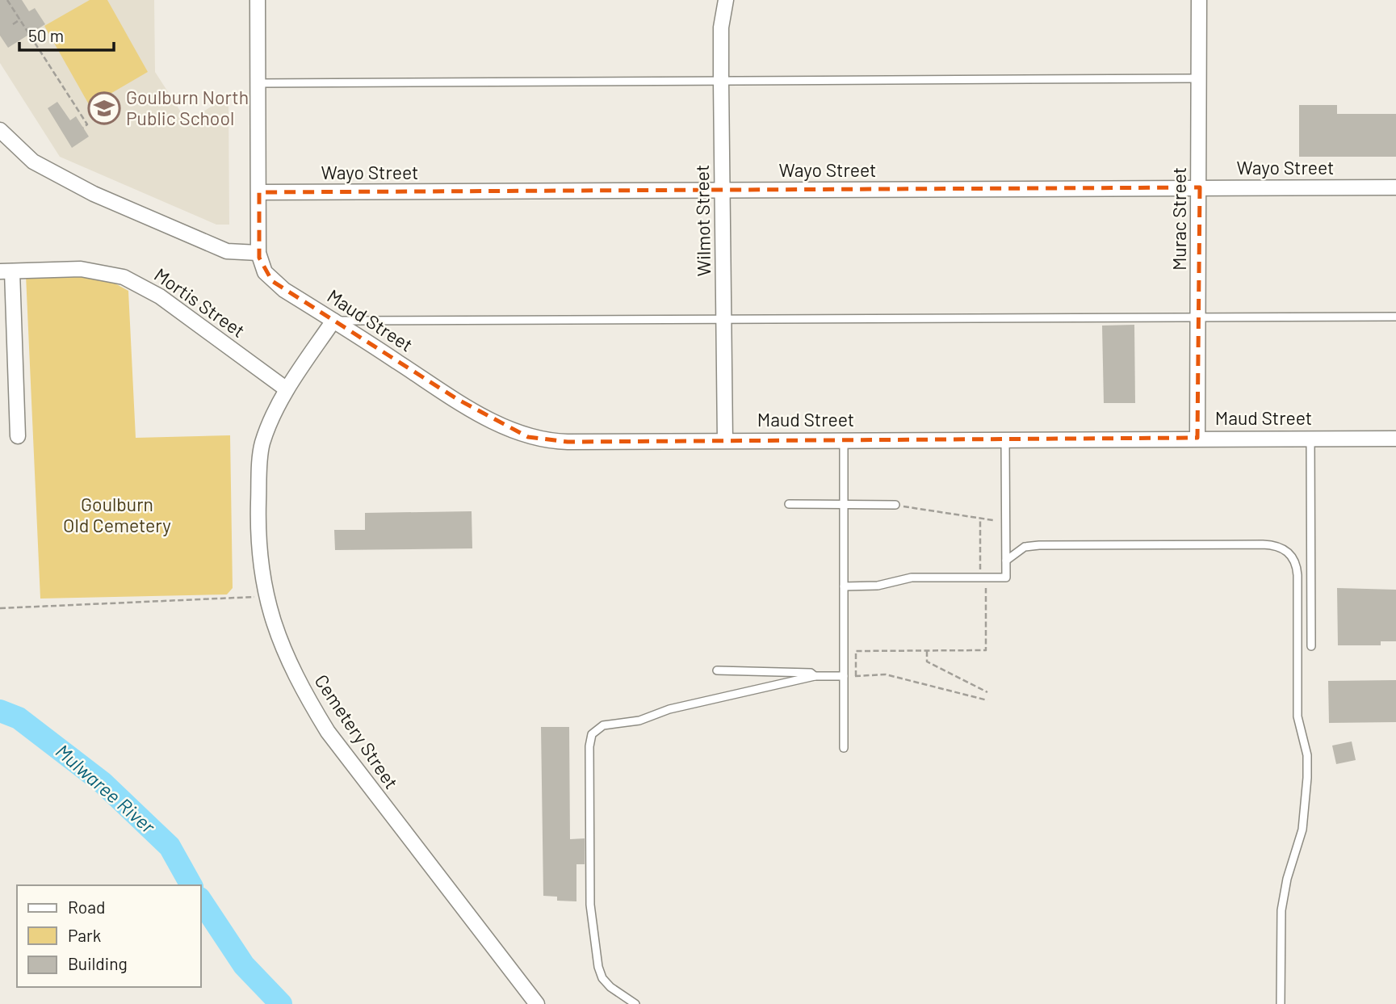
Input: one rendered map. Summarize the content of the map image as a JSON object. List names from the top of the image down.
{
  "streets": {
    "street": [
      "Wayo Street",
      "Murac Street",
      "Wilmot Street",
      "Mortis Street",
      "Maud Street",
      "Cemetery Street"
    ]
  },
  "crossings": [
    ["Wayo Street", "Murac Street"],
    ["Wayo Street", "Wilmot Street"],
    ["Murac Street", "Maud Street"],
    ["Wilmot Street", "Maud Street"],
    ["Mortis Street", "Cemetery Street"],
    ["Maud Street", "Cemetery Street"]
  ],
  "water": ["Mulwaree River"],
  "parks": ["Goulburn Old Cemetery"],
  "places": {
    "school or university": ["Goulburn North Public School"]
  },
  "legend": ["Road", "Park", "Building"],
  "scale_bar": "50 m"
}
